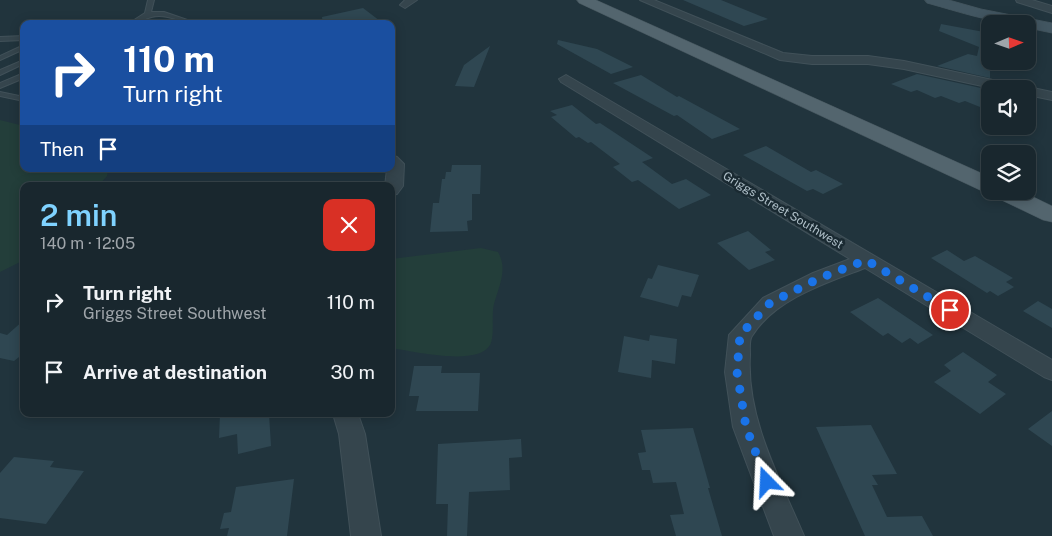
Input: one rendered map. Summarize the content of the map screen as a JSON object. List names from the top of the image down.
{
  "streets": {
    "street": ["Griggs Street Southwest"]
  },
  "north": "right",
  "page": {
    "turn": ["110 m", "Turn right"],
    "then": "Then",
    "heading": ["2 min", "140 m · 12:05"],
    "list": [
      {
        "name": "Turn right",
        "note": "Griggs Street Southwest",
        "value": "110 m"
      },
      {
        "name": "Arrive at destination",
        "value": "30 m"
      }
    ]
  }
}
